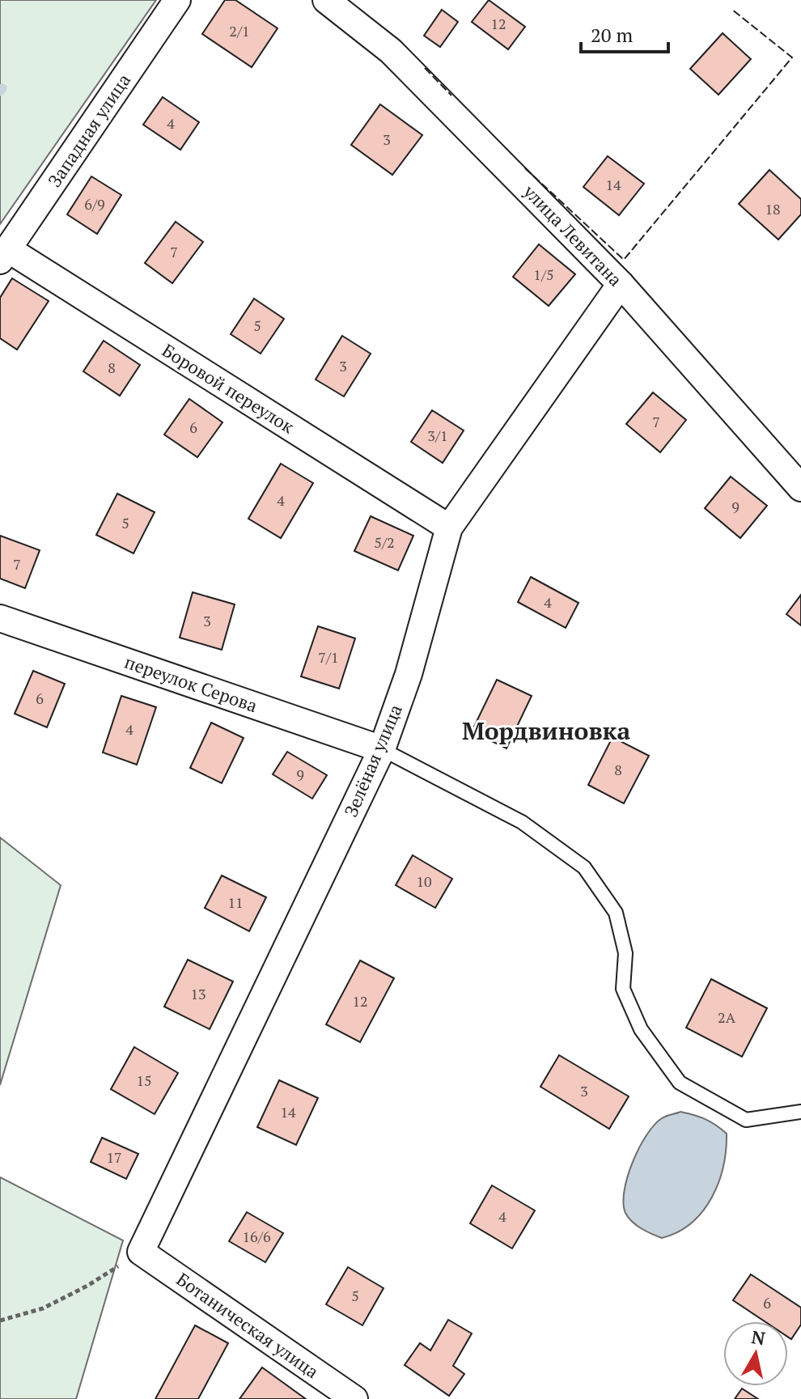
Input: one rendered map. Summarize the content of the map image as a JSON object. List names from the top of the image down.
{
  "streets": {
    "street": [
      "Западная улица",
      "улица Левитана",
      "Боровой переулок",
      "переулок Серова",
      "Зелёная улица",
      "Ботаническая улица"
    ]
  },
  "crossings": [
    ["Западная улица", "Боровой переулок"],
    ["улица Левитана", "Зелёная улица"],
    ["Боровой переулок", "Зелёная улица"],
    ["переулок Серова", "Зелёная улица"],
    ["Зелёная улица", "Ботаническая улица"]
  ],
  "districts": ["Мордвиновка"],
  "house_numbers": [
    "12",
    "2/1",
    "4",
    "3",
    "14",
    "6/9",
    "18",
    "7",
    "1/5",
    "5",
    "3",
    "8",
    "7",
    "6",
    "3/1",
    "4",
    "9",
    "5",
    "5/2",
    "7",
    "4",
    "3",
    "7/1",
    "6",
    "4",
    "8",
    "9",
    "10",
    "11",
    "13",
    "12",
    "2А",
    "15",
    "3",
    "14",
    "17",
    "4",
    "16/6",
    "5",
    "6"
  ],
  "scale_bar": "20 m",
  "north": "top"
}
